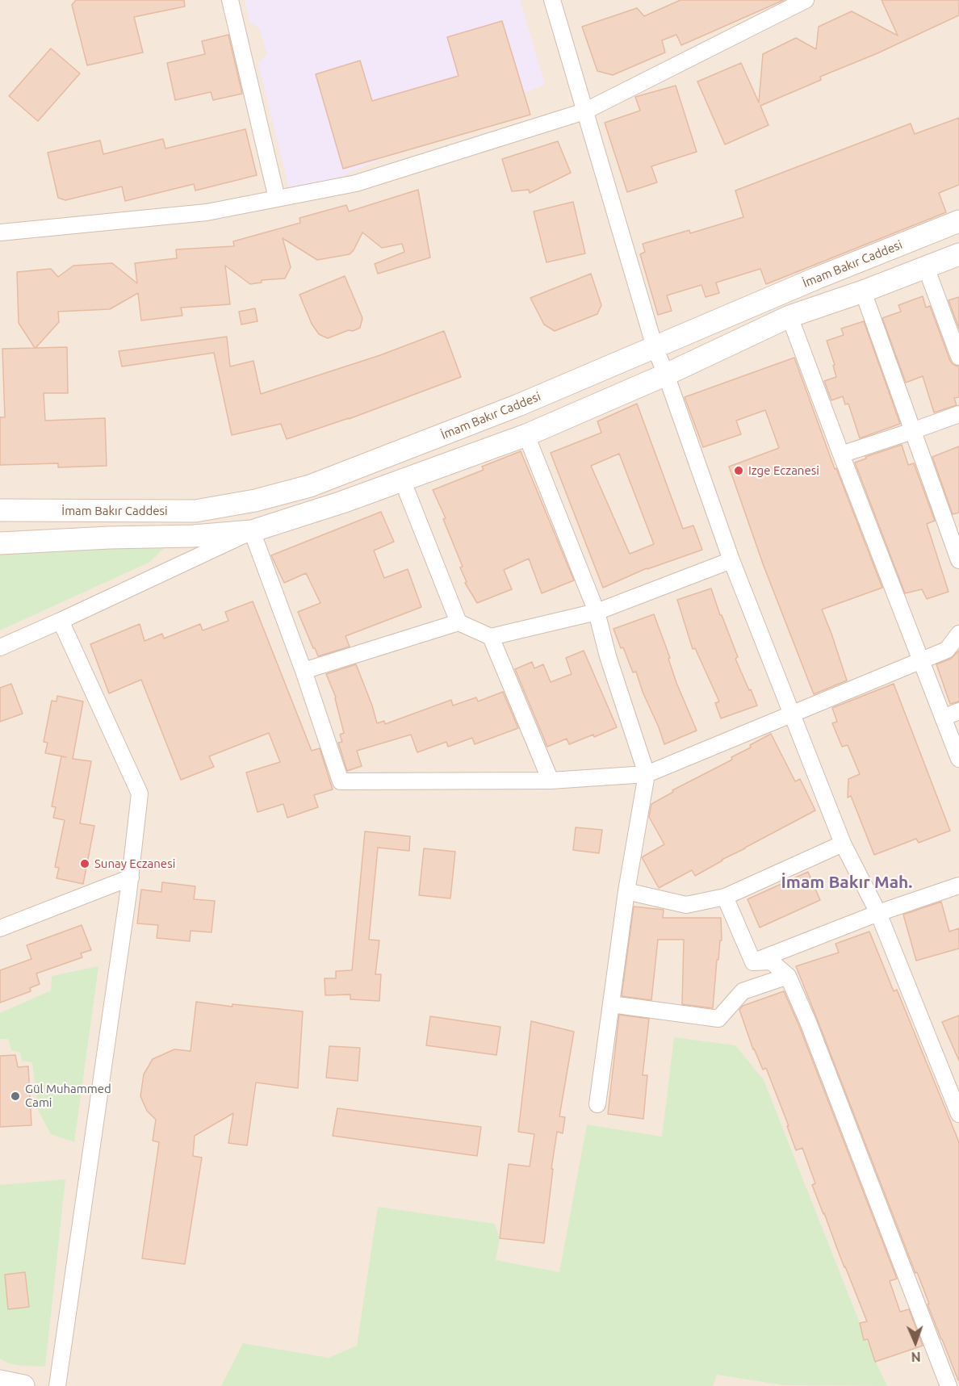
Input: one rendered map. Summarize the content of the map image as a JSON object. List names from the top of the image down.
{
  "streets": {
    "main road": ["İmam Bakır Caddesi"]
  },
  "districts": ["İmam Bakır Mah."],
  "places": ["Izge Eczanesi", "Sunay Eczanesi", "Gül Muhammed Cami"],
  "north": "bottom"
}
